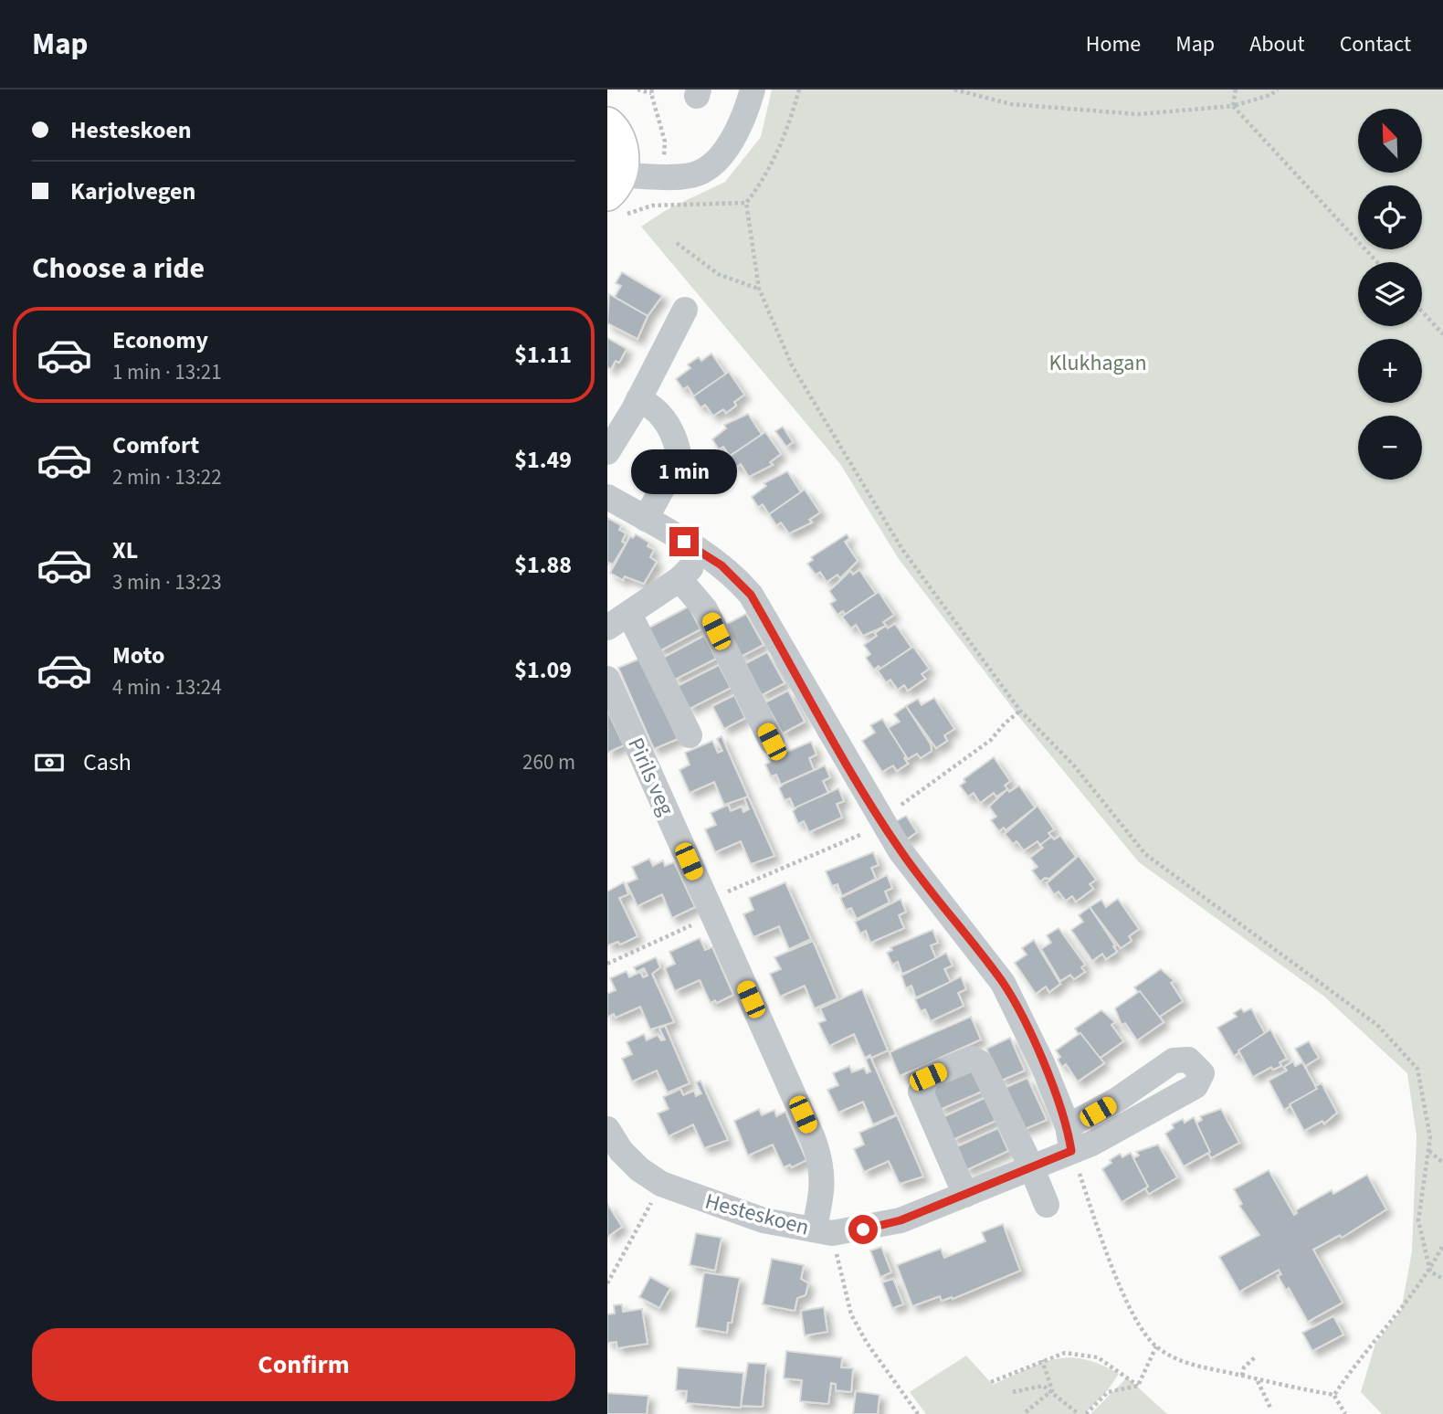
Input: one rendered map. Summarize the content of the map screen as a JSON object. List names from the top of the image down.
{
  "streets": {
    "street": ["Pirils veg", "Hesteskoen"]
  },
  "crossings": [
    ["Pirils veg", "Hesteskoen"]
  ],
  "parks": ["Klukhagan"],
  "north": "top left",
  "page": {
    "header": "Map",
    "nav": [
      "Home",
      "Map",
      "About",
      "Contact"
    ],
    "banner": ["Hesteskoen", "Karjolvegen"],
    "map_buttons": ["+", "−"],
    "heading": "Choose a ride",
    "list": [
      {
        "name": "Economy",
        "note": "1 min · 13:21",
        "value": "$1.11"
      },
      {
        "name": "Comfort",
        "note": "2 min · 13:22",
        "value": "$1.49"
      },
      {
        "name": "XL",
        "note": "3 min · 13:23",
        "value": "$1.88"
      },
      {
        "name": "Moto",
        "note": "4 min · 13:24",
        "value": "$1.09"
      }
    ],
    "bubble": "1 min",
    "pay": ["Cash", "260 m"],
    "buttons": "Confirm"
  }
}
